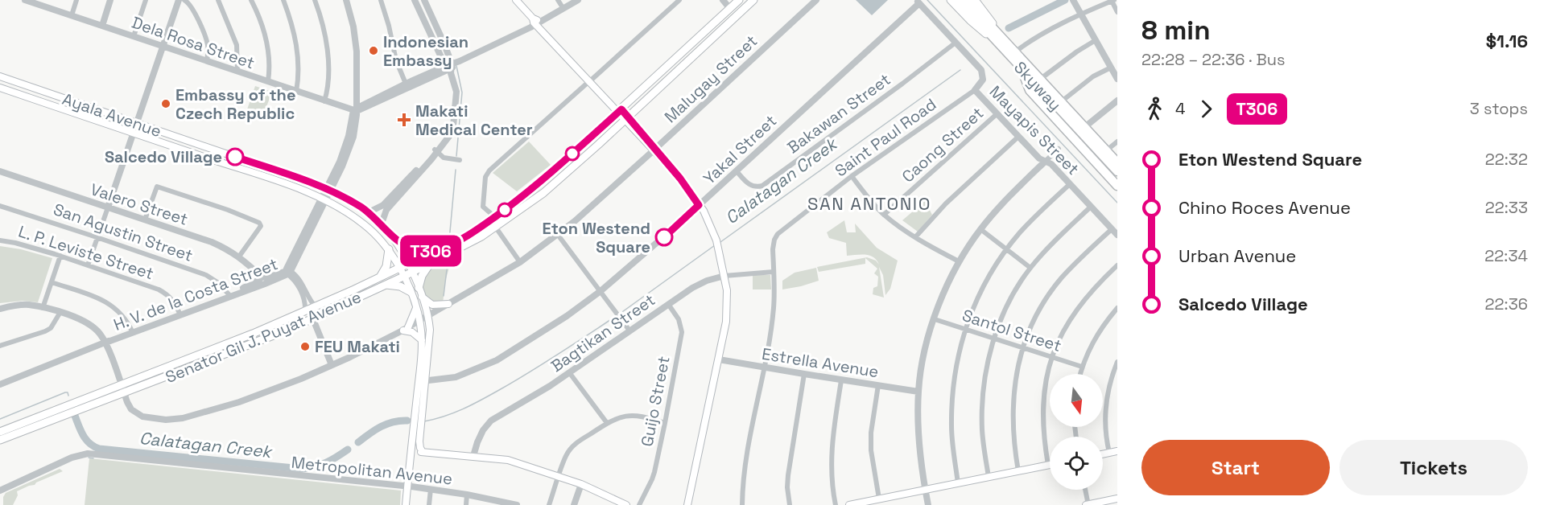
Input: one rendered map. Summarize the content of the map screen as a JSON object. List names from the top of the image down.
{
  "streets": {
    "highway": ["Skyway"],
    "main road": ["Ayala Avenue", "Senator Gil J. Puyat Avenue"],
    "street": [
      "Dela Rosa Street",
      "Malugay Street",
      "Bakawan Street",
      "Mayapis Street",
      "Saint Paul Road",
      "Caong Street",
      "Yakal Street",
      "Valero Street",
      "San Agustin Street",
      "L. P. Leviste Street",
      "H. V. de la Costa Street",
      "Santol Street",
      "Bagtikan Street",
      "Estrella Avenue",
      "Guijo Street",
      "Metropolitan Avenue"
    ]
  },
  "crossings": [
    ["Malugay Street", "Ayala Avenue"],
    ["Malugay Street", "H. V. de la Costa Street"],
    ["Malugay Street", "Senator Gil J. Puyat Avenue"],
    ["Bakawan Street", "Mayapis Street"],
    ["Bakawan Street", "Yakal Street"],
    ["Ayala Avenue", "Yakal Street"],
    ["Ayala Avenue", "H. V. de la Costa Street"],
    ["Ayala Avenue", "Senator Gil J. Puyat Avenue"],
    ["Mayapis Street", "Saint Paul Road"],
    ["Mayapis Street", "Caong Street"],
    ["Mayapis Street", "Yakal Street"],
    ["Saint Paul Road", "Bagtikan Street"],
    ["Saint Paul Road", "Estrella Avenue"],
    ["Valero Street", "H. V. de la Costa Street"],
    ["San Agustin Street", "H. V. de la Costa Street"],
    ["L. P. Leviste Street", "H. V. de la Costa Street"],
    ["Bagtikan Street", "Guijo Street"]
  ],
  "districts": ["SAN ANTONIO"],
  "water": ["Calatagan Creek"],
  "places": {
    "other": [
      "Indonesian Embassy",
      "Embassy of the Czech Republic",
      "Salcedo Village",
      "Eton Westend Square",
      "FEU Makati"
    ],
    "health": ["Makati Medical Center"]
  },
  "lines": ["bus line T306"],
  "north": "bottom",
  "page": {
    "on_map": "T306",
    "heading": ["8 min", "22:28 – 22:36 · Bus", "$1.16"],
    "legs": ["4", "T306", "3 stops"],
    "list": [
      {
        "name": "Eton Westend Square",
        "value": "22:32"
      },
      {
        "name": "Chino Roces Avenue",
        "value": "22:33"
      },
      {
        "name": "Urban Avenue",
        "value": "22:34"
      },
      {
        "name": "Salcedo Village",
        "value": "22:36"
      }
    ],
    "buttons": ["Start", "Tickets"]
  }
}
